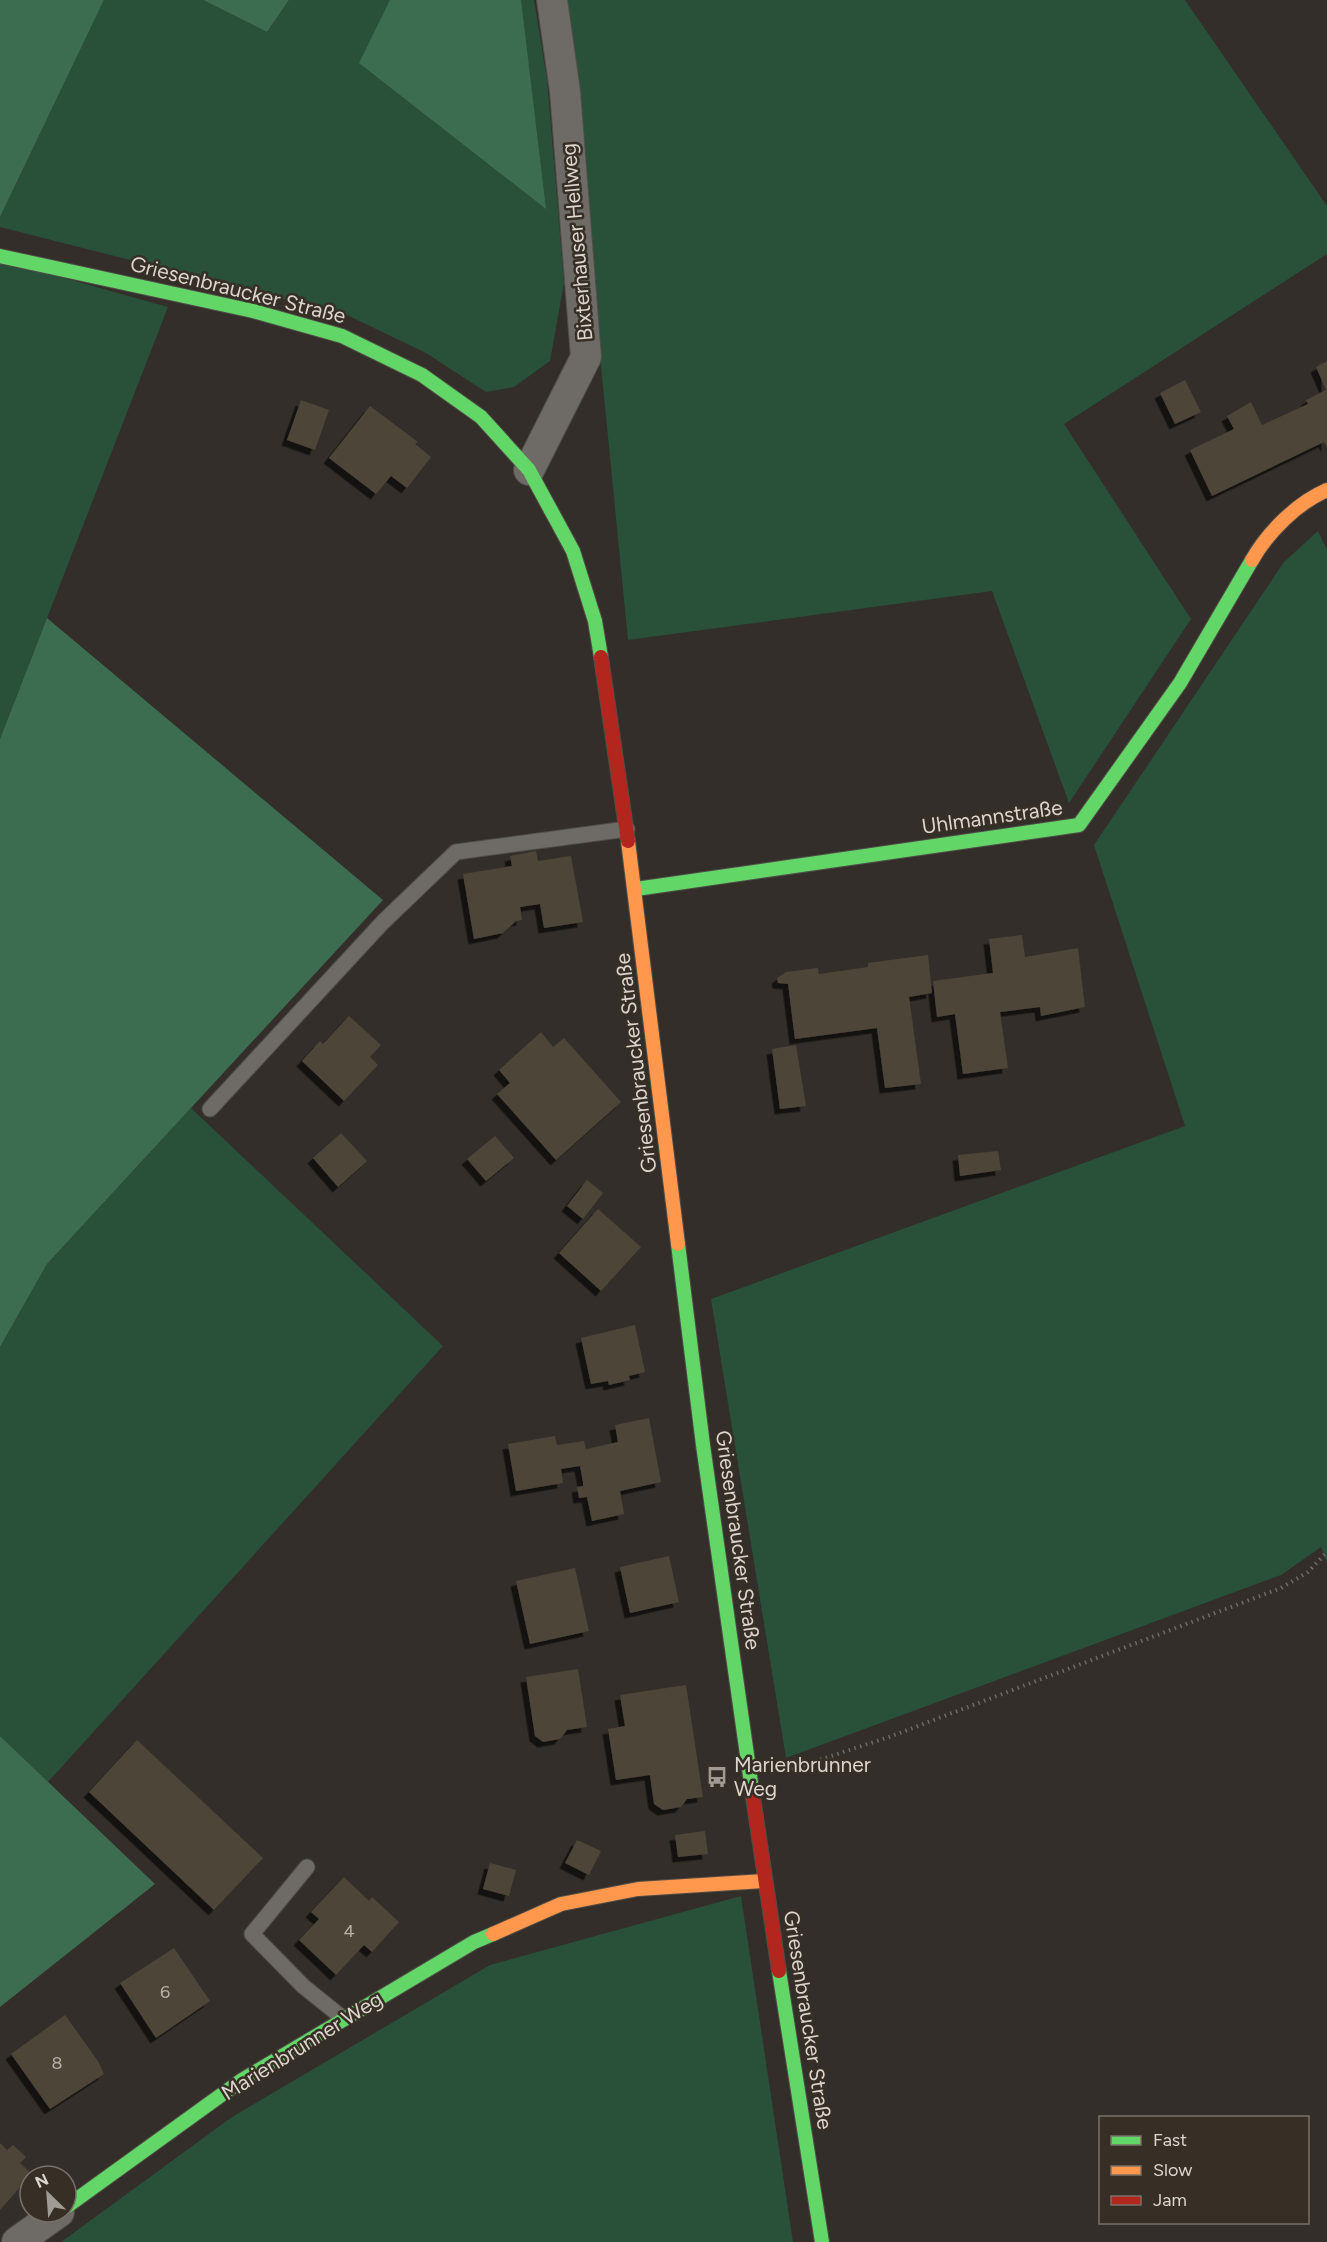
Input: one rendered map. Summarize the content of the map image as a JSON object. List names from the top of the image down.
{
  "streets": {
    "street": [
      "Bixterhauser Hellweg",
      "Griesenbraucker Straße",
      "Uhlmannstraße",
      "Marienbrunner Weg"
    ]
  },
  "crossings": [
    ["Bixterhauser Hellweg", "Griesenbraucker Straße"],
    ["Griesenbraucker Straße", "Uhlmannstraße"],
    ["Griesenbraucker Straße", "Marienbrunner Weg"]
  ],
  "places": {
    "bus stop": ["Marienbrunner Weg"]
  },
  "house_numbers": ["4", "6", "8"],
  "legend": ["Fast", "Slow", "Jam"],
  "north": "top left"
}
